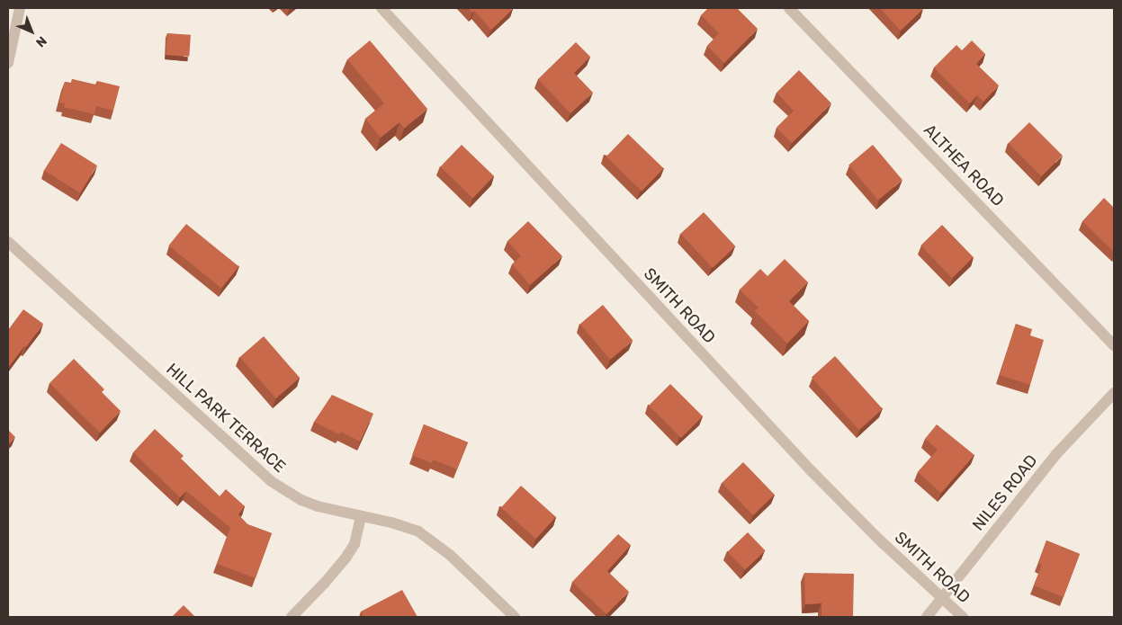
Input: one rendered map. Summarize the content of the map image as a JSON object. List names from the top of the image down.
{
  "streets": {
    "street": [
      "ALTHEA ROAD",
      "SMITH ROAD",
      "HILL PARK TERRACE",
      "NILES ROAD"
    ]
  },
  "crossings": [
    ["SMITH ROAD", "NILES ROAD"]
  ],
  "north": "bottom right"
}
